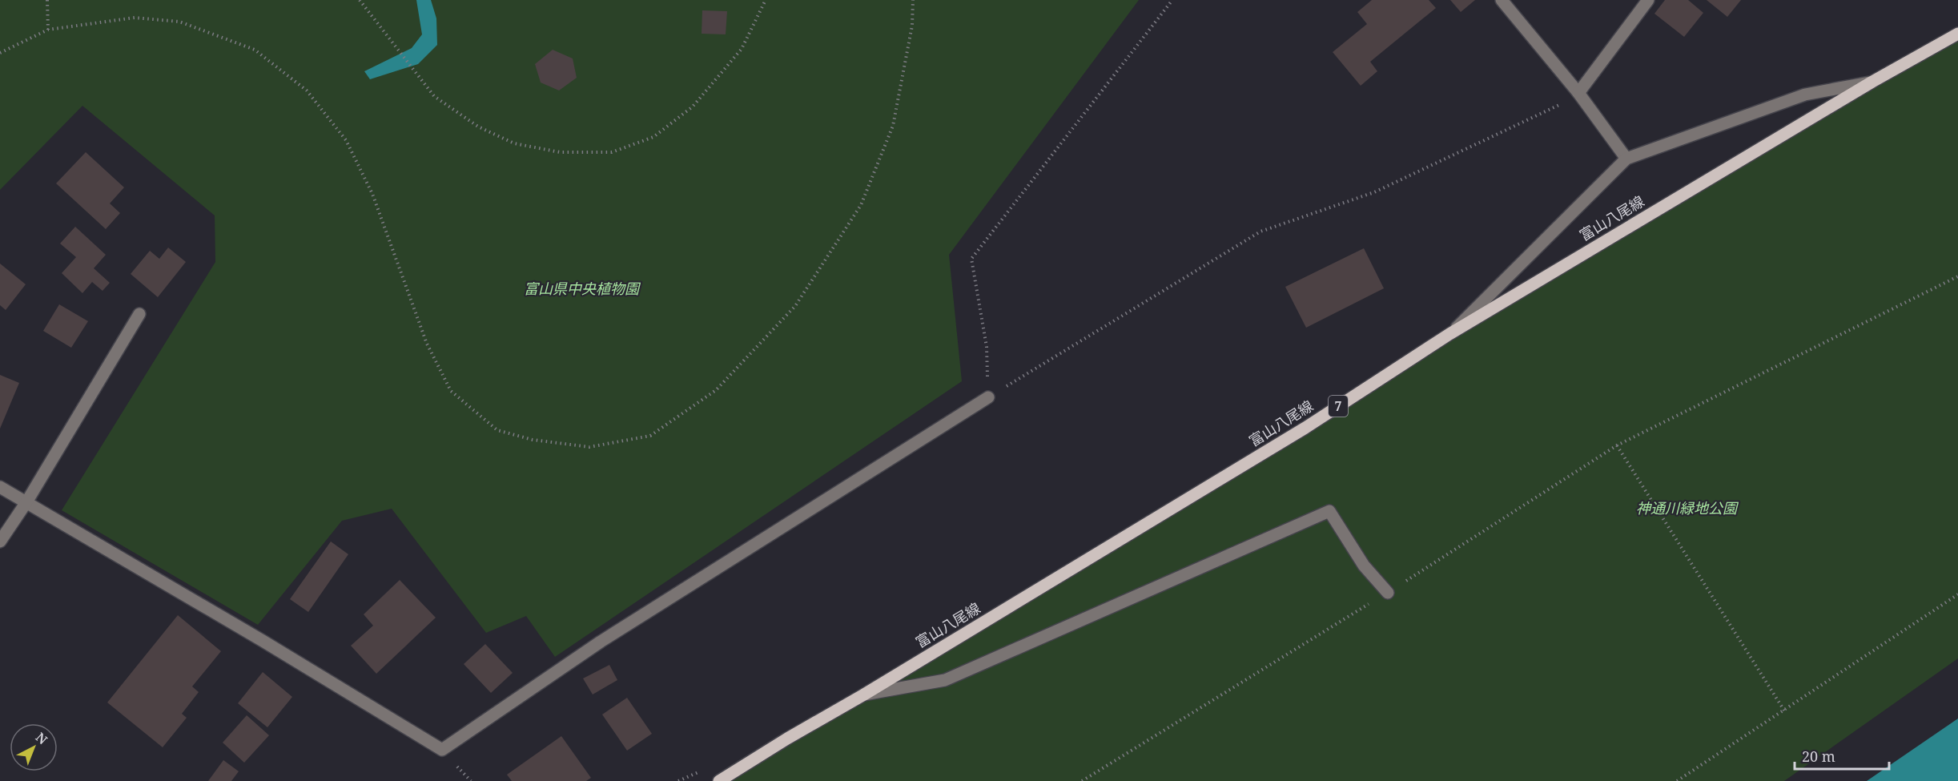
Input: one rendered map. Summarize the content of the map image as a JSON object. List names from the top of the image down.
{
  "streets": {
    "main road": ["富山八尾線", "7"]
  },
  "parks": ["富山県中央植物園", "神通川緑地公園"],
  "scale_bar": "20 m",
  "north": "top right"
}
